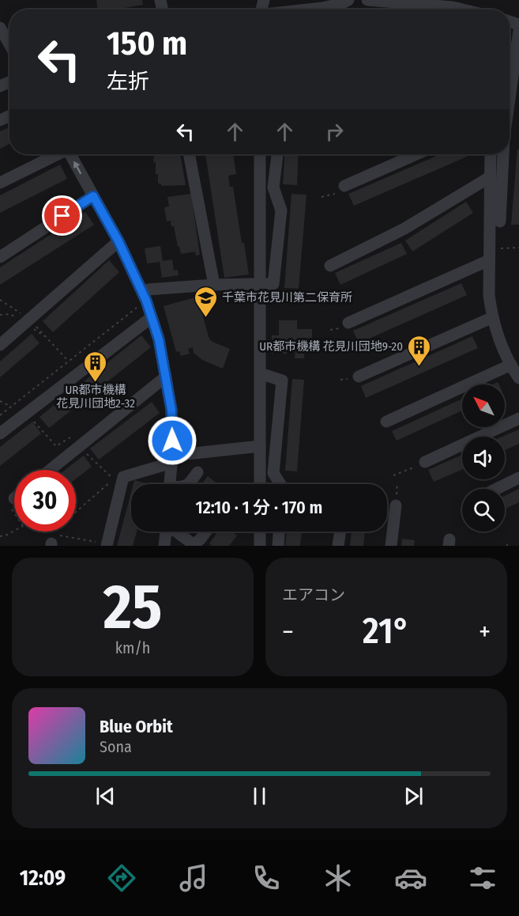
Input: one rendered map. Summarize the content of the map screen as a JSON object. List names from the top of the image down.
{
  "places": {
    "school or university": ["千葉市花見川第二保育所"],
    "building": ["UR都市機構 花見川団地9-20", "UR都市機構 花見川団地2-32"]
  },
  "north": "top left",
  "page": {
    "turn": ["150 m", "左折"],
    "limit": "30",
    "trip": "12:10 · 1 分 · 170 m",
    "tile": [
      ["25", "km/h"],
      "エアコン"
    ],
    "heat": ["−", "21°", "+"],
    "song": ["Blue Orbit", "Sona"],
    "tabs": "12:09"
  }
}
